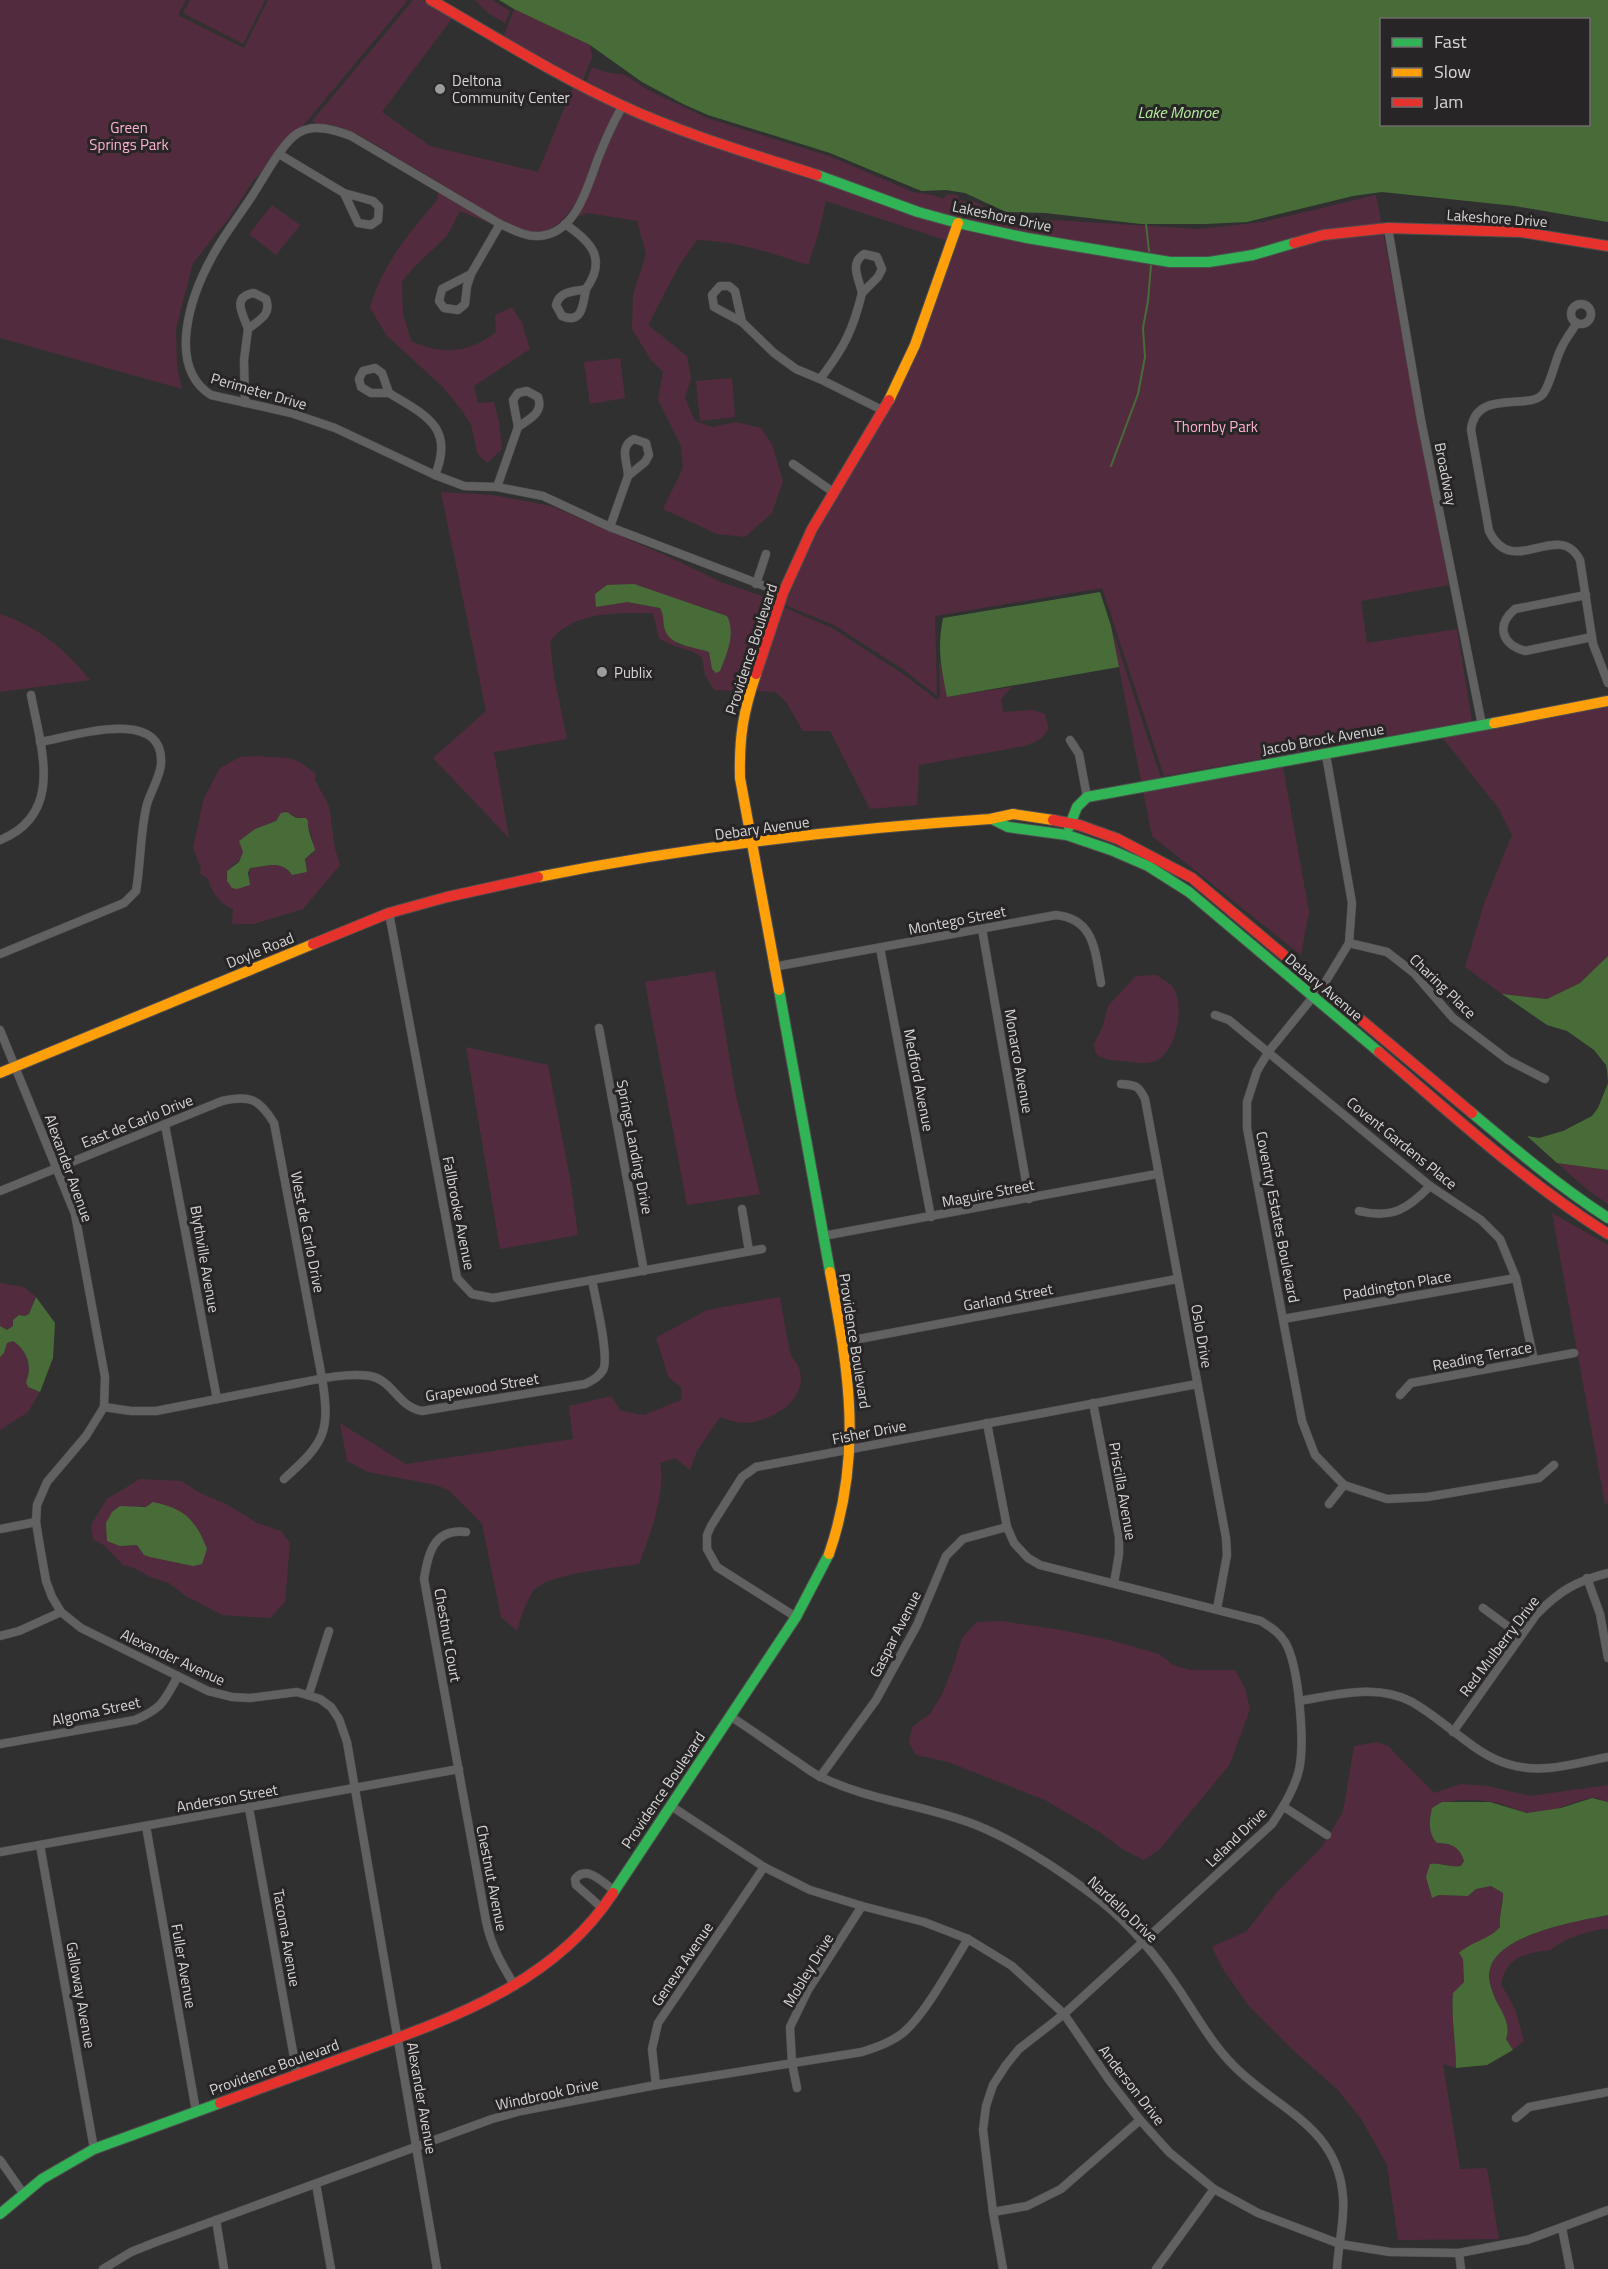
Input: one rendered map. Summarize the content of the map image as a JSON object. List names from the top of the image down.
{
  "streets": {
    "main road": [
      "Lakeshore Drive",
      "Providence Boulevard",
      "Jacob Brock Avenue",
      "Debary Avenue",
      "Doyle Road"
    ],
    "street": [
      "Perimeter Drive",
      "Broadway",
      "Montego Street",
      "Charing Place",
      "Monarco Avenue",
      "Medford Avenue",
      "East de Carlo Drive",
      "Covent Gardens Place",
      "Springs Landing Drive",
      "Alexander Avenue",
      "Maguire Street",
      "Fallbrooke Avenue",
      "Coventry Estates Boulevard",
      "West de Carlo Drive",
      "Blythville Avenue",
      "Paddington Place",
      "Garland Street",
      "Oslo Drive",
      "Reading Terrace",
      "Grapewood Street",
      "Fisher Drive",
      "Priscilla Avenue",
      "Gaspar Avenue",
      "Chestnut Court",
      "Red Mulberry Drive",
      "Algoma Street",
      "Anderson Street",
      "Leland Drive",
      "Chestnut Avenue",
      "Nardello Drive",
      "Tacoma Avenue",
      "Geneva Avenue",
      "Fuller Avenue",
      "Mobley Drive",
      "Galloway Avenue",
      "Anderson Drive",
      "Windbrook Drive"
    ]
  },
  "crossings": [
    ["Lakeshore Drive", "Broadway"],
    ["Lakeshore Drive", "Providence Boulevard"],
    ["Perimeter Drive", "Providence Boulevard"],
    ["Broadway", "Jacob Brock Avenue"],
    ["Providence Boulevard", "Debary Avenue"],
    ["Providence Boulevard", "Montego Street"],
    ["Providence Boulevard", "Alexander Avenue"],
    ["Providence Boulevard", "Maguire Street"],
    ["Providence Boulevard", "Garland Street"],
    ["Providence Boulevard", "Fisher Drive"],
    ["Providence Boulevard", "Chestnut Avenue"],
    ["Providence Boulevard", "Nardello Drive"],
    ["Providence Boulevard", "Tacoma Avenue"],
    ["Providence Boulevard", "Fuller Avenue"],
    ["Providence Boulevard", "Galloway Avenue"],
    ["Providence Boulevard", "Anderson Drive"],
    ["Jacob Brock Avenue", "Coventry Estates Boulevard"],
    ["Debary Avenue", "Doyle Road"],
    ["Debary Avenue", "Coventry Estates Boulevard"],
    ["Montego Street", "Monarco Avenue"],
    ["Montego Street", "Medford Avenue"],
    ["Doyle Road", "Alexander Avenue"],
    ["Doyle Road", "Fallbrooke Avenue"],
    ["Charing Place", "Coventry Estates Boulevard"],
    ["Monarco Avenue", "Maguire Street"],
    ["Medford Avenue", "Maguire Street"],
    ["East de Carlo Drive", "Alexander Avenue"],
    ["East de Carlo Drive", "West de Carlo Drive"],
    ["East de Carlo Drive", "Blythville Avenue"],
    ["Covent Gardens Place", "Coventry Estates Boulevard"],
    ["Covent Gardens Place", "Paddington Place"],
    ["Covent Gardens Place", "Reading Terrace"],
    ["Springs Landing Drive", "Fallbrooke Avenue"],
    ["Alexander Avenue", "Grapewood Street"],
    ["Alexander Avenue", "Algoma Street"],
    ["Alexander Avenue", "Anderson Street"],
    ["Alexander Avenue", "Windbrook Drive"],
    ["Maguire Street", "Oslo Drive"],
    ["Fallbrooke Avenue", "Grapewood Street"],
    ["Coventry Estates Boulevard", "Paddington Place"],
    ["West de Carlo Drive", "Grapewood Street"],
    ["Blythville Avenue", "Grapewood Street"],
    ["Garland Street", "Oslo Drive"],
    ["Oslo Drive", "Fisher Drive"],
    ["Oslo Drive", "Leland Drive"],
    ["Fisher Drive", "Priscilla Avenue"],
    ["Fisher Drive", "Leland Drive"],
    ["Priscilla Avenue", "Leland Drive"],
    ["Gaspar Avenue", "Leland Drive"],
    ["Gaspar Avenue", "Nardello Drive"],
    ["Chestnut Court", "Anderson Street"],
    ["Chestnut Court", "Chestnut Avenue"],
    ["Anderson Street", "Chestnut Avenue"],
    ["Anderson Street", "Tacoma Avenue"],
    ["Anderson Street", "Fuller Avenue"],
    ["Anderson Street", "Galloway Avenue"],
    ["Leland Drive", "Nardello Drive"],
    ["Leland Drive", "Anderson Drive"],
    ["Nardello Drive", "Anderson Drive"],
    ["Geneva Avenue", "Anderson Drive"],
    ["Geneva Avenue", "Windbrook Drive"],
    ["Mobley Drive", "Anderson Drive"],
    ["Mobley Drive", "Windbrook Drive"],
    ["Anderson Drive", "Windbrook Drive"]
  ],
  "water": ["Lake Monroe"],
  "parks": ["Green Springs Park", "Thornby Park"],
  "places": ["Deltona Community Center", "Publix"],
  "legend": ["Fast", "Slow", "Jam"]
}
